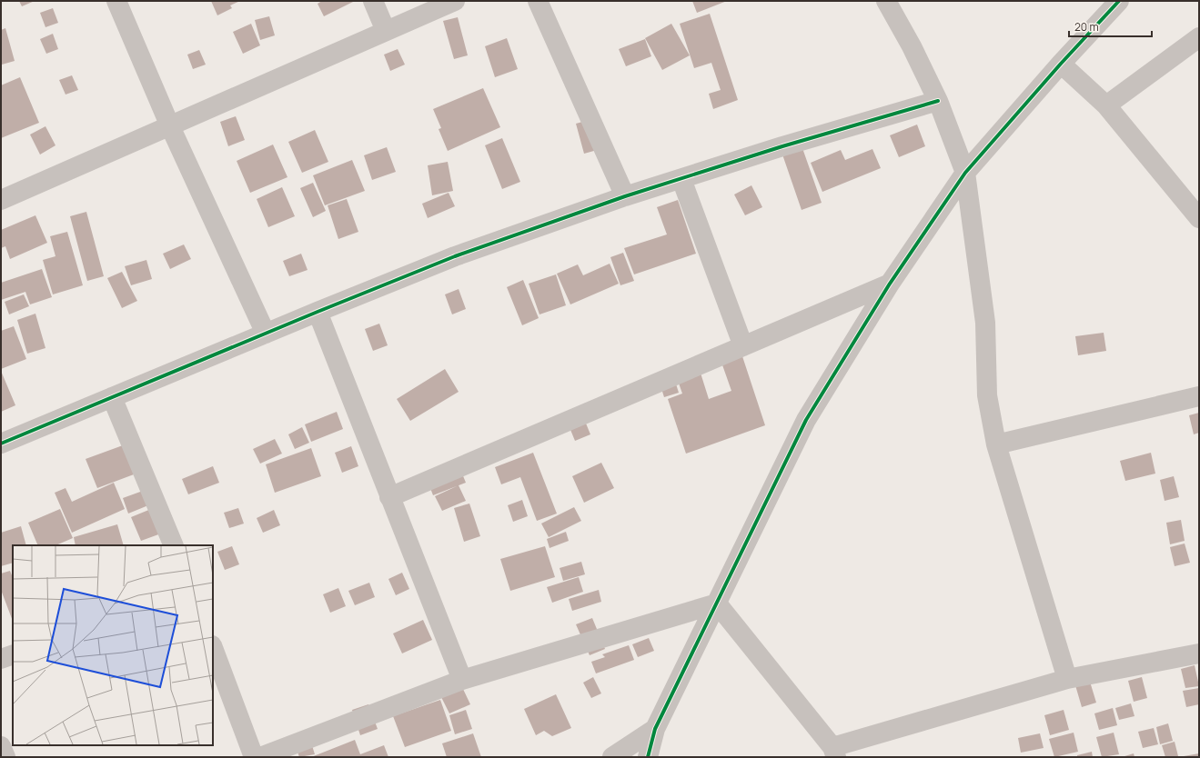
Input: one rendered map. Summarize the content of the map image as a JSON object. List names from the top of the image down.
{
  "scale_bar": "20 m"
}
